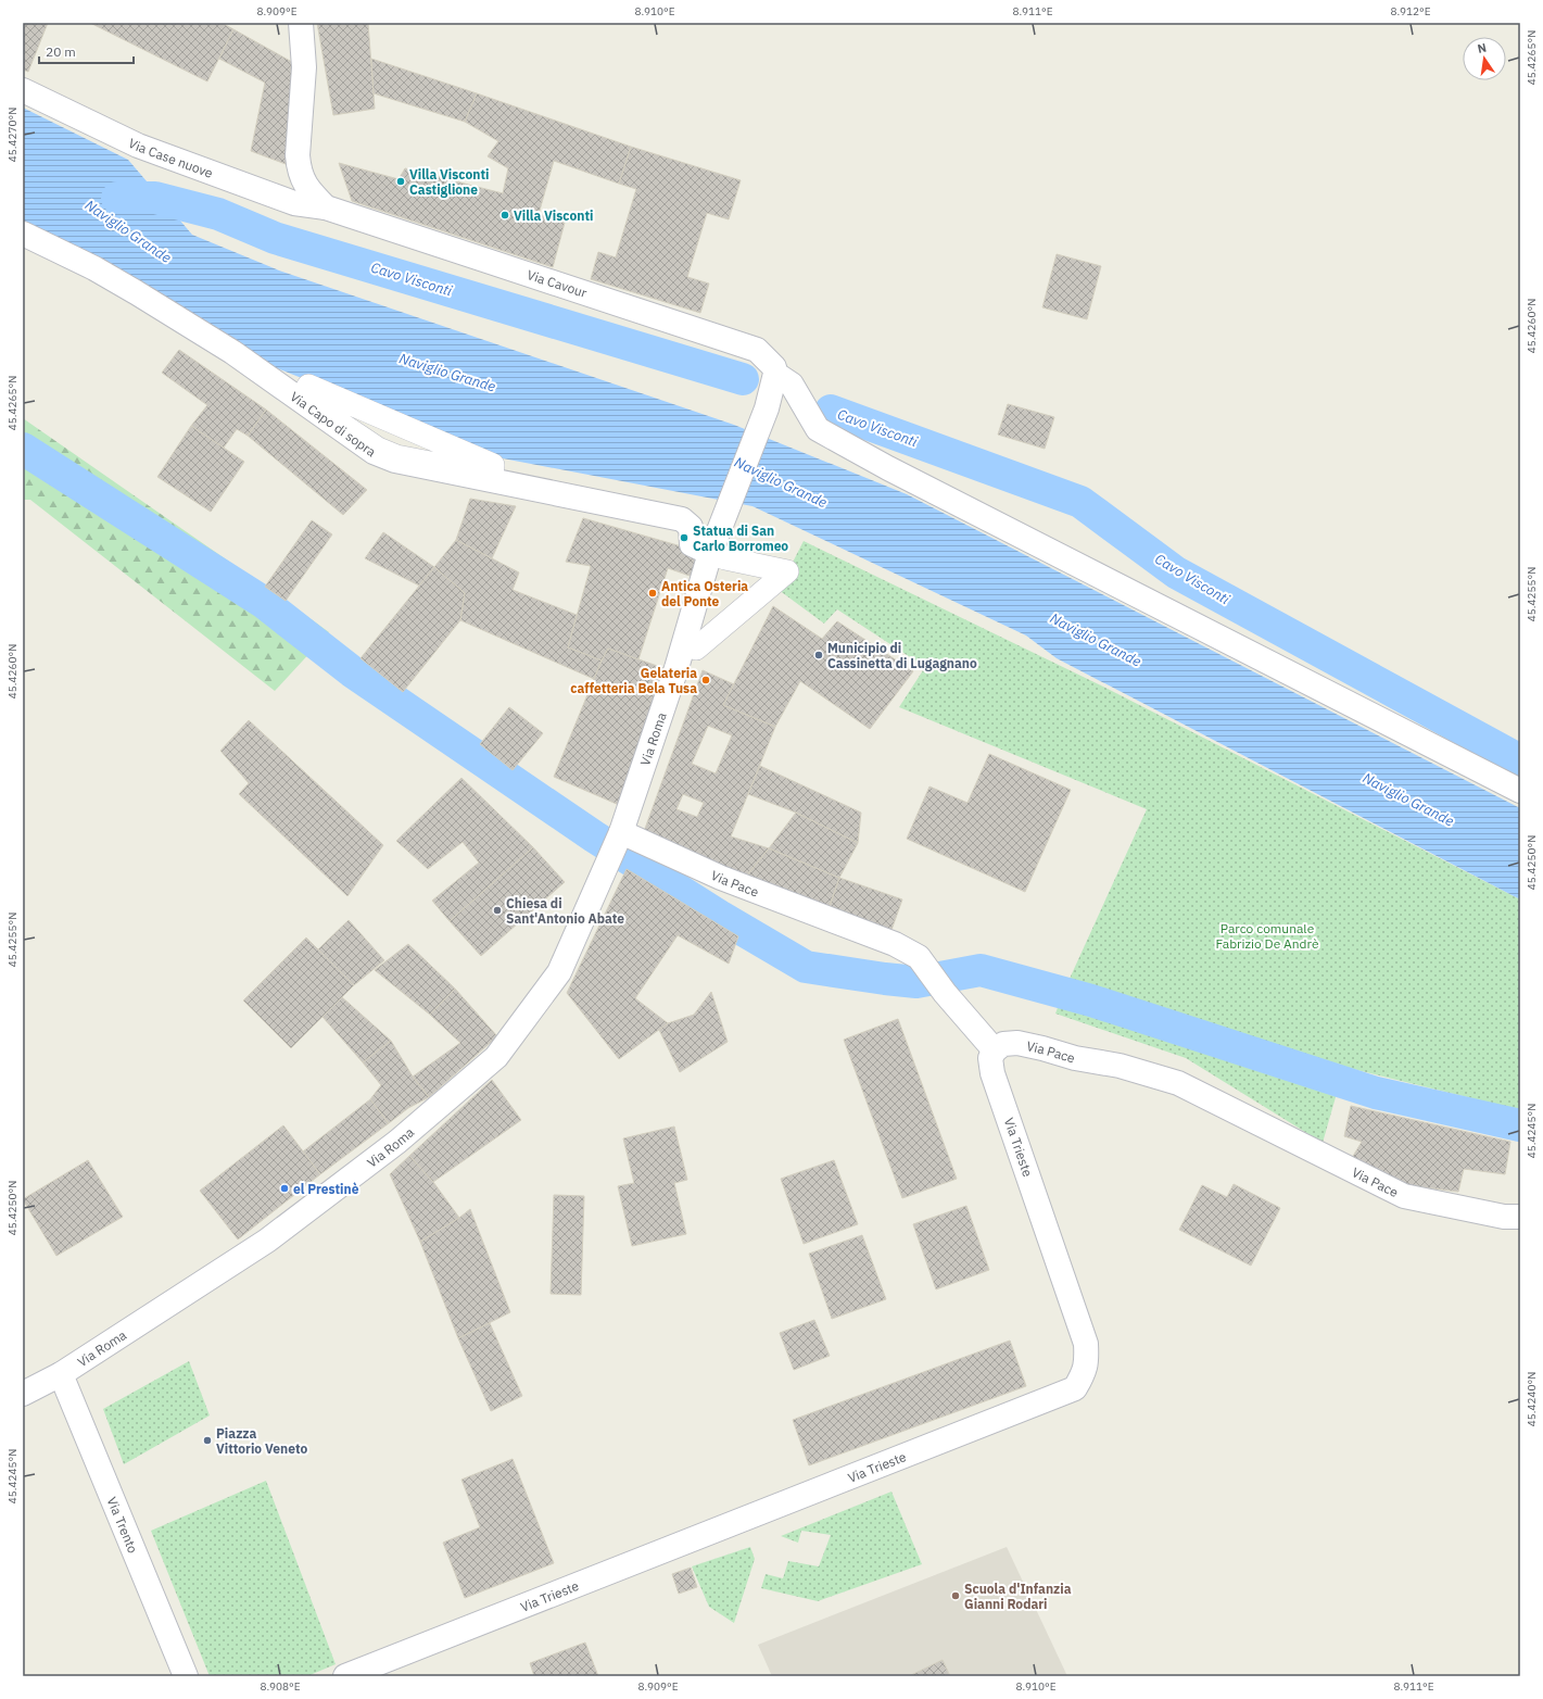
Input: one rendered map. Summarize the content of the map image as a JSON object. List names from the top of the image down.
{
  "streets": {
    "street": [
      "Via Case nuove",
      "Via Cavour",
      "Via Capo di sopra",
      "Via Roma",
      "Via Pace",
      "Via Trieste",
      "Via Trento"
    ]
  },
  "crossings": [
    ["Via Case nuove", "Via Cavour"],
    ["Via Cavour", "Via Roma"],
    ["Via Capo di sopra", "Via Roma"],
    ["Via Roma", "Via Pace"],
    ["Via Roma", "Via Trento"],
    ["Via Pace", "Via Trieste"]
  ],
  "water": ["Naviglio Grande", "Cavo Visconti"],
  "parks": ["Parco comunale Fabrizio De Andrè"],
  "places": [
    "Villa Visconti Castiglione",
    "Villa Visconti",
    "Statua di San Carlo Borromeo",
    "Antica Osteria del Ponte",
    "Municipio di Cassinetta di Lugagnano",
    "Gelateria caffetteria Bela Tusa",
    "Chiesa di Sant'Antonio Abate",
    "el Prestinè",
    "Piazza Vittorio Veneto",
    "Scuola d'Infanzia Gianni Rodari"
  ],
  "scale_bar": "20 m",
  "north": "top",
  "coordinates": [
    "8.909°E",
    "8.910°E",
    "8.911°E",
    "8.912°E",
    "45.4265°N",
    "45.4270°N",
    "45.4260°N",
    "45.4255°N",
    "45.4250°N",
    "45.4245°N",
    "45.4240°N",
    "8.908°E"
  ]
}
